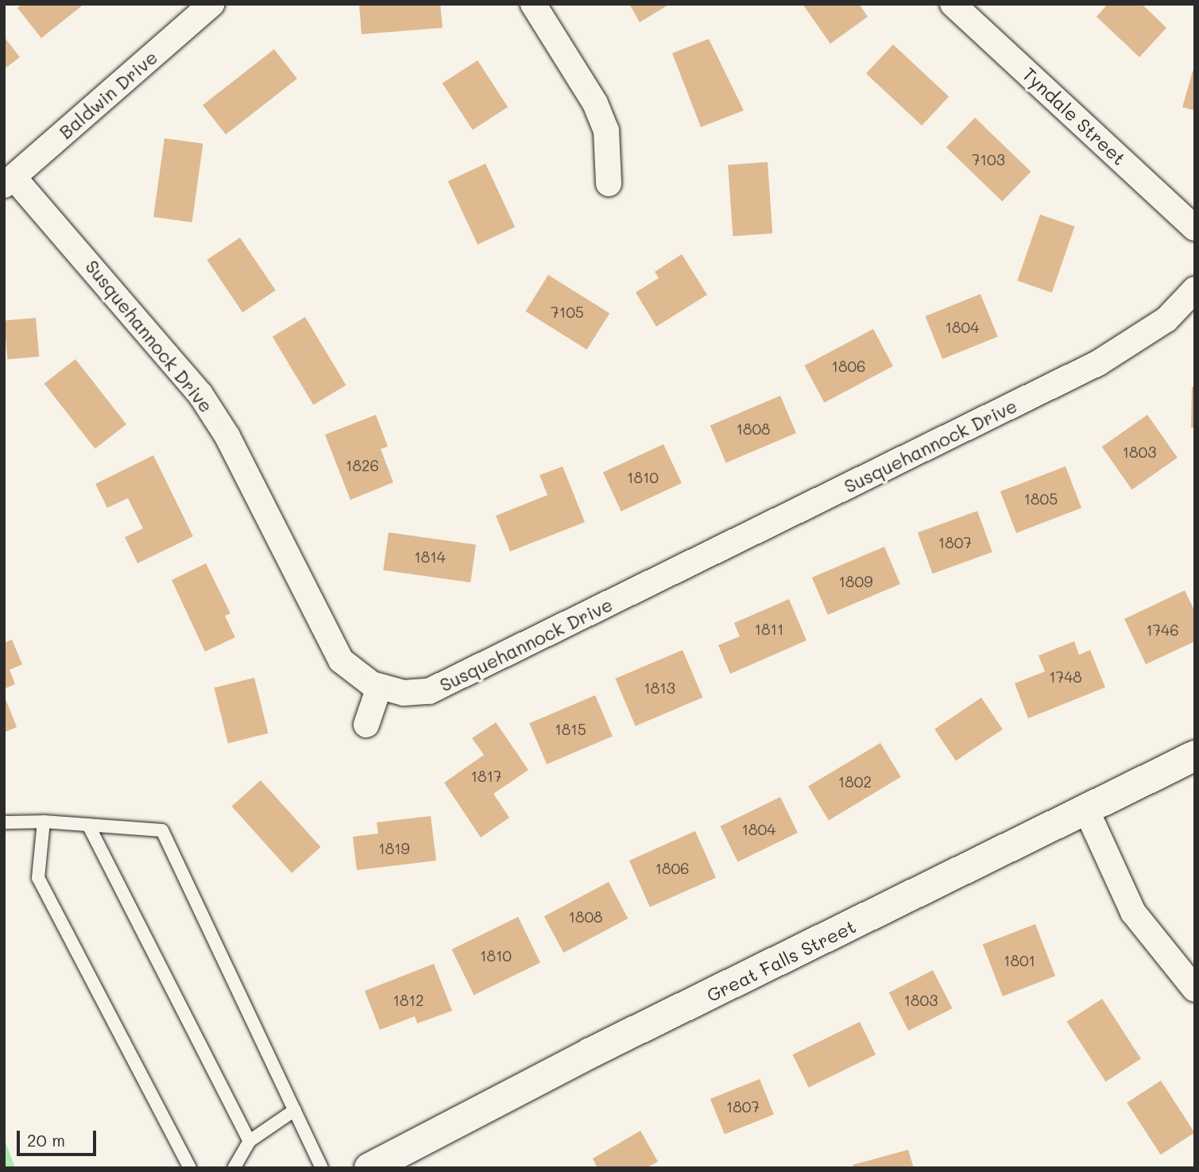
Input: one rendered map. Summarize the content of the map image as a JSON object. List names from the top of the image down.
{
  "streets": {
    "main road": ["Great Falls Street"],
    "street": ["Baldwin Drive", "Tyndale Street", "Susquehannock Drive"]
  },
  "crossings": [
    ["Baldwin Drive", "Susquehannock Drive"]
  ],
  "house_numbers": [
    "7103",
    "7105",
    "1804",
    "1806",
    "1808",
    "1803",
    "1826",
    "1810",
    "1805",
    "1807",
    "1814",
    "1809",
    "1811",
    "1746",
    "1748",
    "1813",
    "1815",
    "1817",
    "1802",
    "1804",
    "1819",
    "1806",
    "1808",
    "1810",
    "1801",
    "1812",
    "1803",
    "1807"
  ],
  "scale_bar": "20 m"
}
